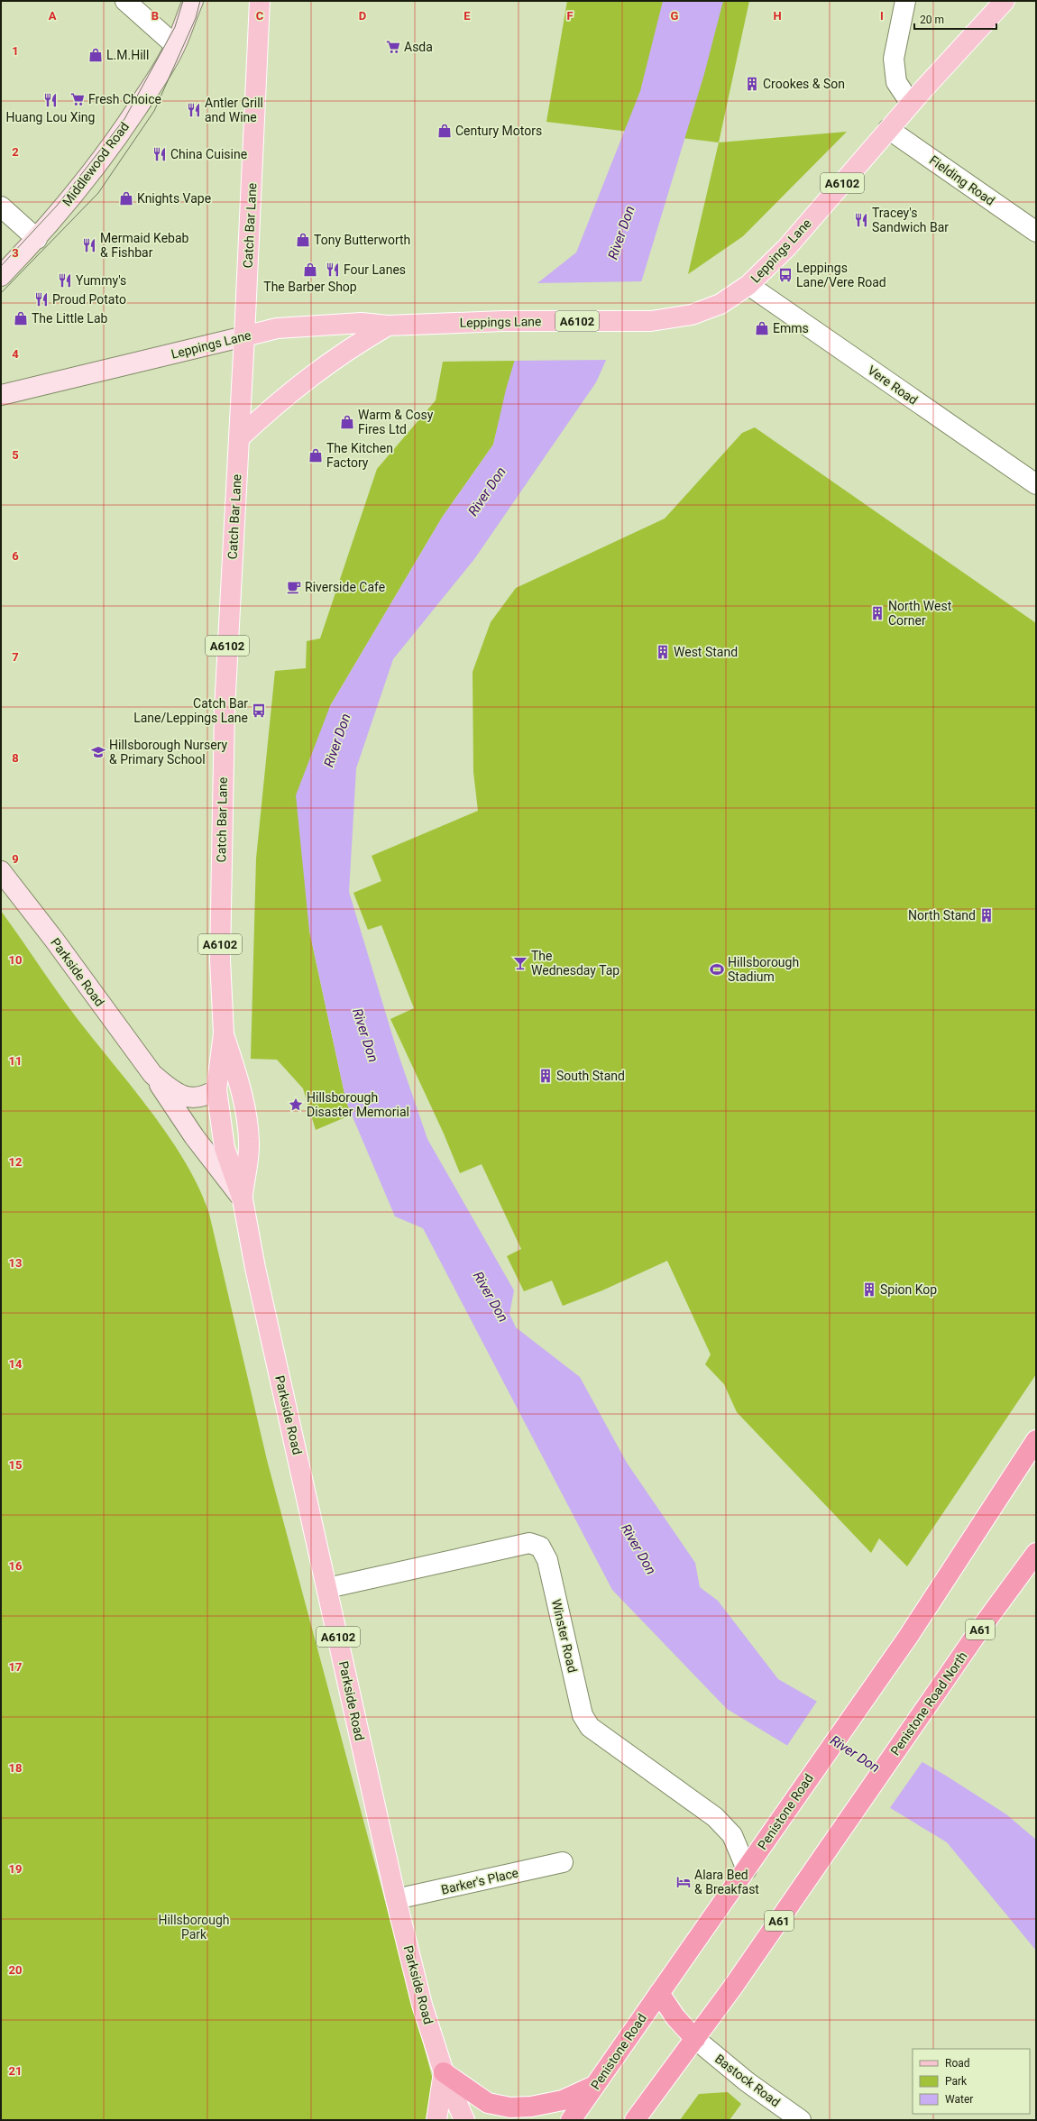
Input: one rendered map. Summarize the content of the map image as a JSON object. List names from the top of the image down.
{
  "streets": {
    "highway": ["A61", "Penistone Road North", "Penistone Road"],
    "main road": [
      "A6102",
      "Catch Bar Lane",
      "Leppings Lane",
      "Parkside Road"
    ],
    "street": [
      "Middlewood Road",
      "Fielding Road",
      "Vere Road",
      "Winster Road",
      "Barker's Place",
      "Bastock Road"
    ]
  },
  "crossings": [
    ["Fielding Road", "Leppings Lane"],
    ["A6102", "Catch Bar Lane"],
    ["A6102", "Leppings Lane"],
    ["Catch Bar Lane", "Leppings Lane"],
    ["Catch Bar Lane", "Parkside Road"],
    ["Leppings Lane", "Vere Road"],
    ["Parkside Road", "Winster Road"],
    ["Parkside Road", "Barker's Place"],
    ["A61", "Penistone Road North"],
    ["A61", "Bastock Road"],
    ["Winster Road", "Penistone Road"],
    ["Penistone Road North", "Bastock Road"]
  ],
  "water": ["River Don"],
  "parks": ["Hillsborough Park"],
  "places": {
    "supermarket": ["Asda", "Fresh Choice"],
    "shop": [
      "L.M.Hill",
      "Century Motors",
      "Knights Vape",
      "Tony Butterworth",
      "The Barber Shop",
      "The Little Lab",
      "Emms",
      "Warm & Cosy Fires Ltd",
      "The Kitchen Factory"
    ],
    "building": [
      "Crookes & Son",
      "North West Corner",
      "West Stand",
      "North Stand",
      "South Stand",
      "Spion Kop"
    ],
    "restaurant": [
      "Huang Lou Xing",
      "Antler Grill and Wine",
      "China Cuisine",
      "Tracey's Sandwich Bar",
      "Mermaid Kebab & Fishbar",
      "Four Lanes",
      "Yummy's",
      "Proud Potato"
    ],
    "bus stop": ["Leppings Lane/Vere Road", "Catch Bar Lane/Leppings Lane"],
    "cafe": ["Riverside Cafe"],
    "school or university": ["Hillsborough Nursery & Primary School"],
    "bar": ["The Wednesday Tap"],
    "sports": ["Hillsborough Stadium"],
    "place": ["Hillsborough Disaster Memorial"],
    "hotel": ["Alara Bed & Breakfast"]
  },
  "legend": ["Road", "Park", "Water"],
  "scale_bar": "20 m",
  "grid": {
    "columns": [
      "A",
      "B",
      "C",
      "D",
      "E",
      "F",
      "G",
      "H",
      "I"
    ],
    "rows": [
      "1",
      "2",
      "3",
      "4",
      "5",
      "6",
      "7",
      "8",
      "9",
      "10",
      "11",
      "12",
      "13",
      "14",
      "15",
      "16",
      "17",
      "18",
      "19",
      "20",
      "21"
    ]
  }
}
